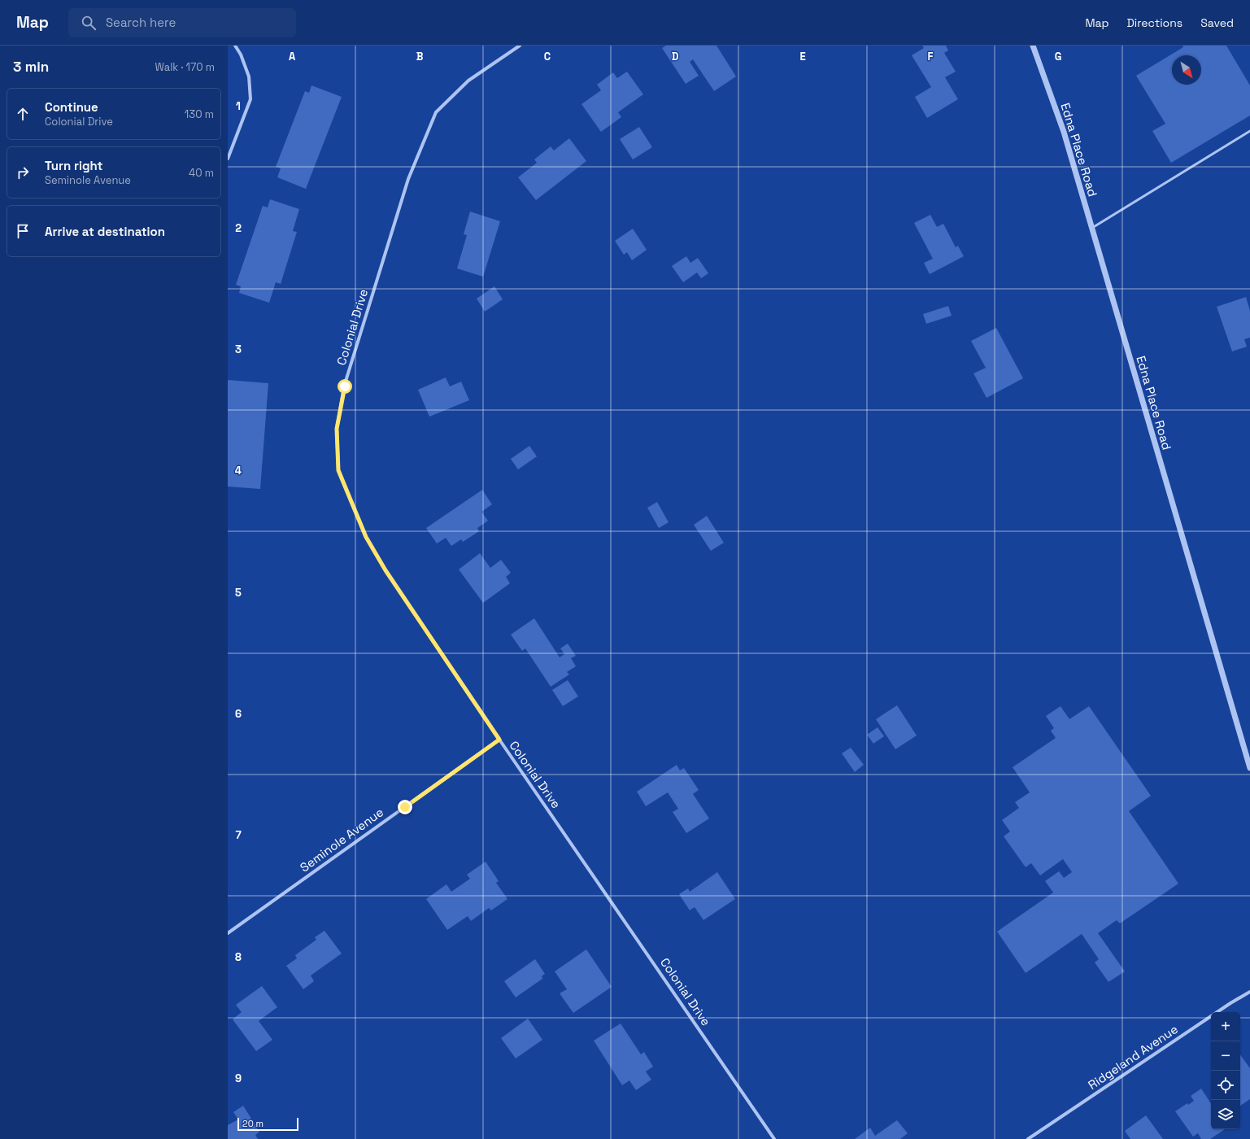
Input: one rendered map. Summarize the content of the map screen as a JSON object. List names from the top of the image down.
{
  "streets": {
    "street": [
      "Edna Place Road",
      "Colonial Drive",
      "Seminole Avenue",
      "Ridgeland Avenue"
    ]
  },
  "crossings": [
    ["Colonial Drive", "Seminole Avenue"]
  ],
  "scale_bar": "20 m",
  "north": "bottom right",
  "page": {
    "header": "Map",
    "search": "Search here",
    "nav": ["Map", "Directions", "Saved"],
    "heading": ["3 min", "Walk · 170 m"],
    "list": [
      ["Continue", "Colonial Drive", "130 m"],
      ["Turn right", "Seminole Avenue", "40 m"],
      "Arrive at destination"
    ],
    "map_buttons": ["+", "−"],
    "scale": "20 m"
  },
  "grid": {
    "columns": [
      "A",
      "B",
      "C",
      "D",
      "E",
      "F",
      "G"
    ],
    "rows": [
      "1",
      "2",
      "3",
      "4",
      "5",
      "6",
      "7",
      "8",
      "9"
    ]
  }
}
